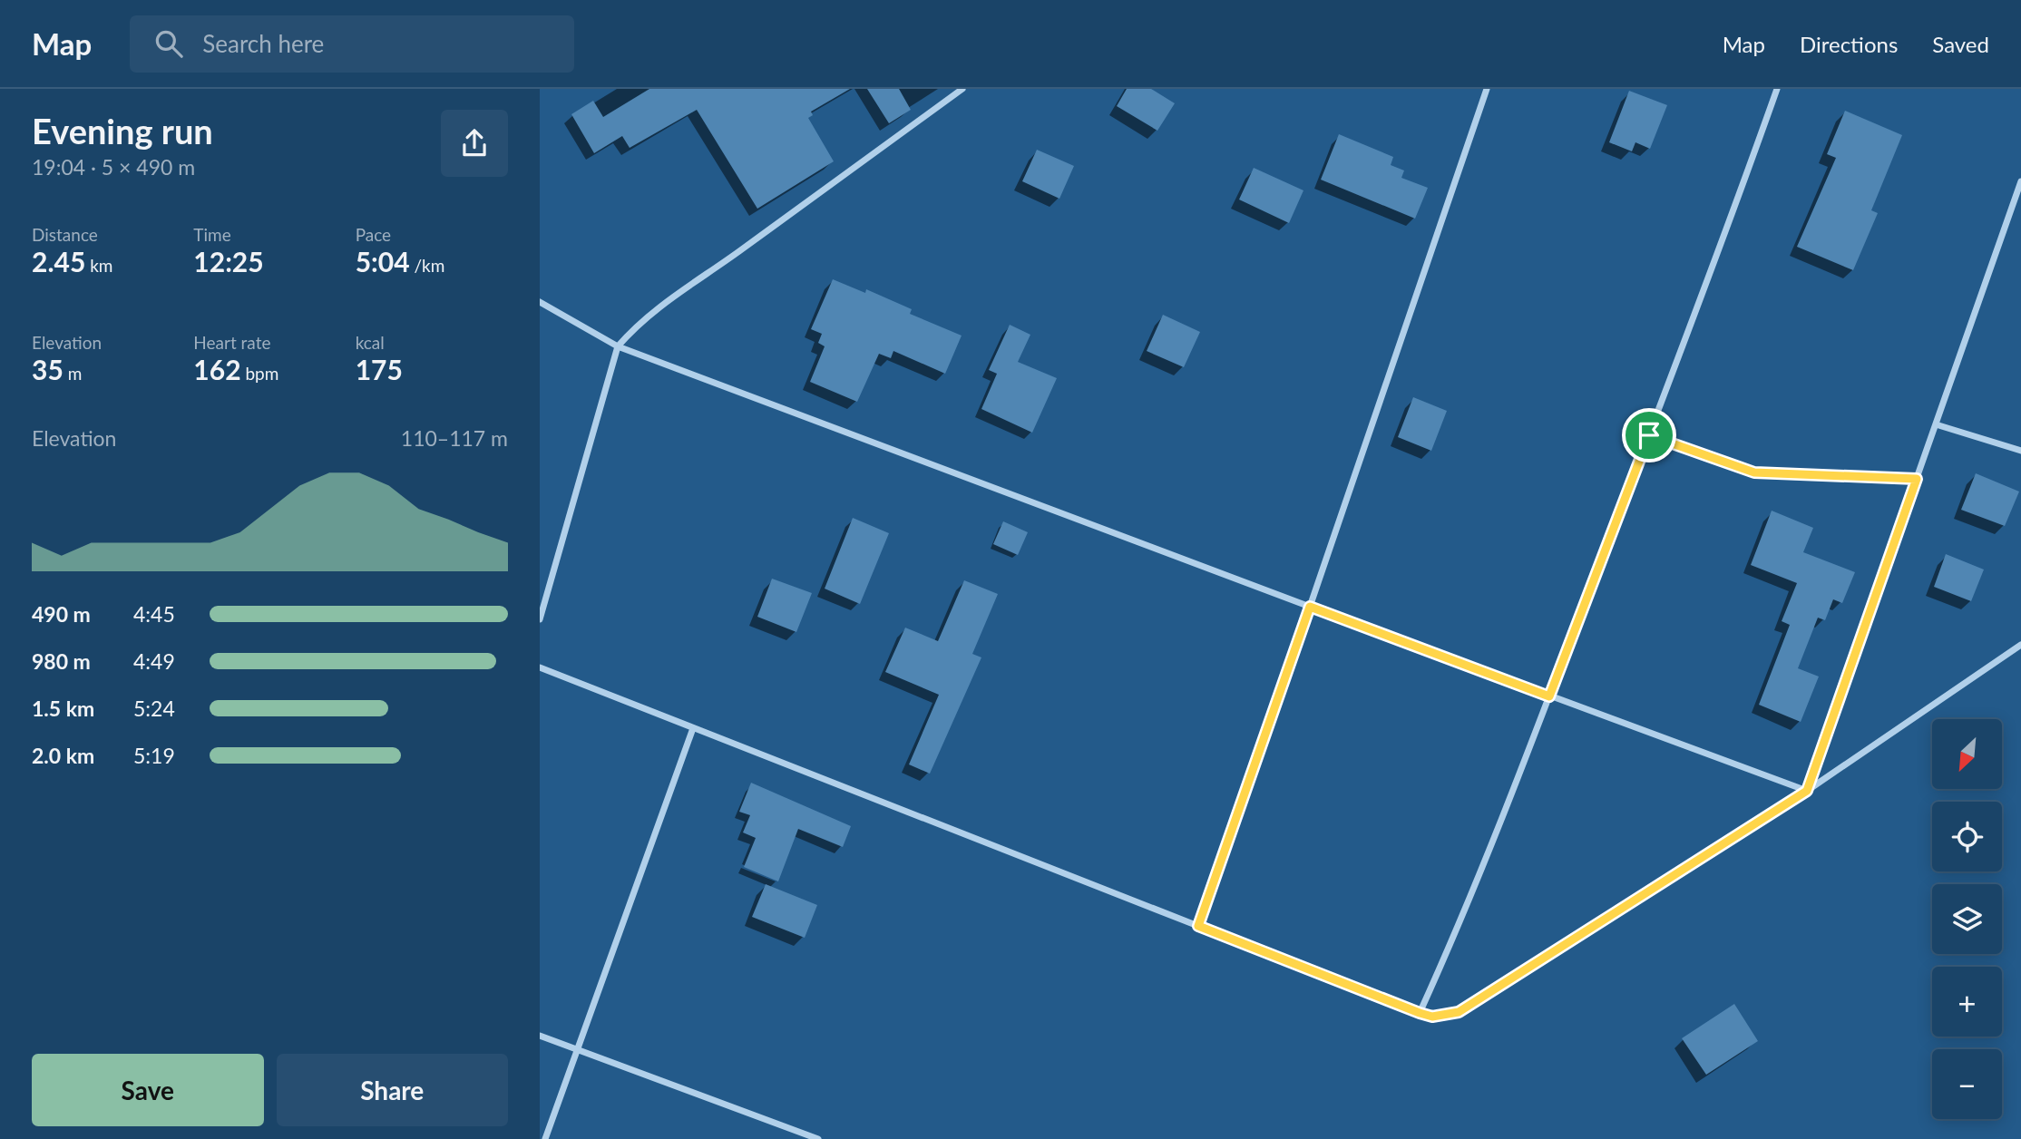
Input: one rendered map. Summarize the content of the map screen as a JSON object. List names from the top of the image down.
{
  "north": "bottom left",
  "page": {
    "header": "Map",
    "search": "Search here",
    "nav": ["Map", "Directions", "Saved"],
    "heading": ["Evening run", "19:04 · 5 × 490 m"],
    "stats": [
      ["Distance", "2.45 km"],
      ["Time", "12:25"],
      ["Pace", "5:04 /km"],
      ["Elevation", "35 m"],
      ["Heart rate", "162 bpm"],
      ["kcal", "175"]
    ],
    "chart": ["Elevation", "110–117 m"],
    "list": [
      {
        "name": "490 m",
        "note": "4:45"
      },
      {
        "name": "980 m",
        "note": "4:49"
      },
      {
        "name": "1.5 km",
        "note": "5:24"
      },
      {
        "name": "2.0 km",
        "note": "5:19"
      }
    ],
    "map_buttons": ["+", "−"],
    "buttons": ["Save", "Share"]
  }
}
